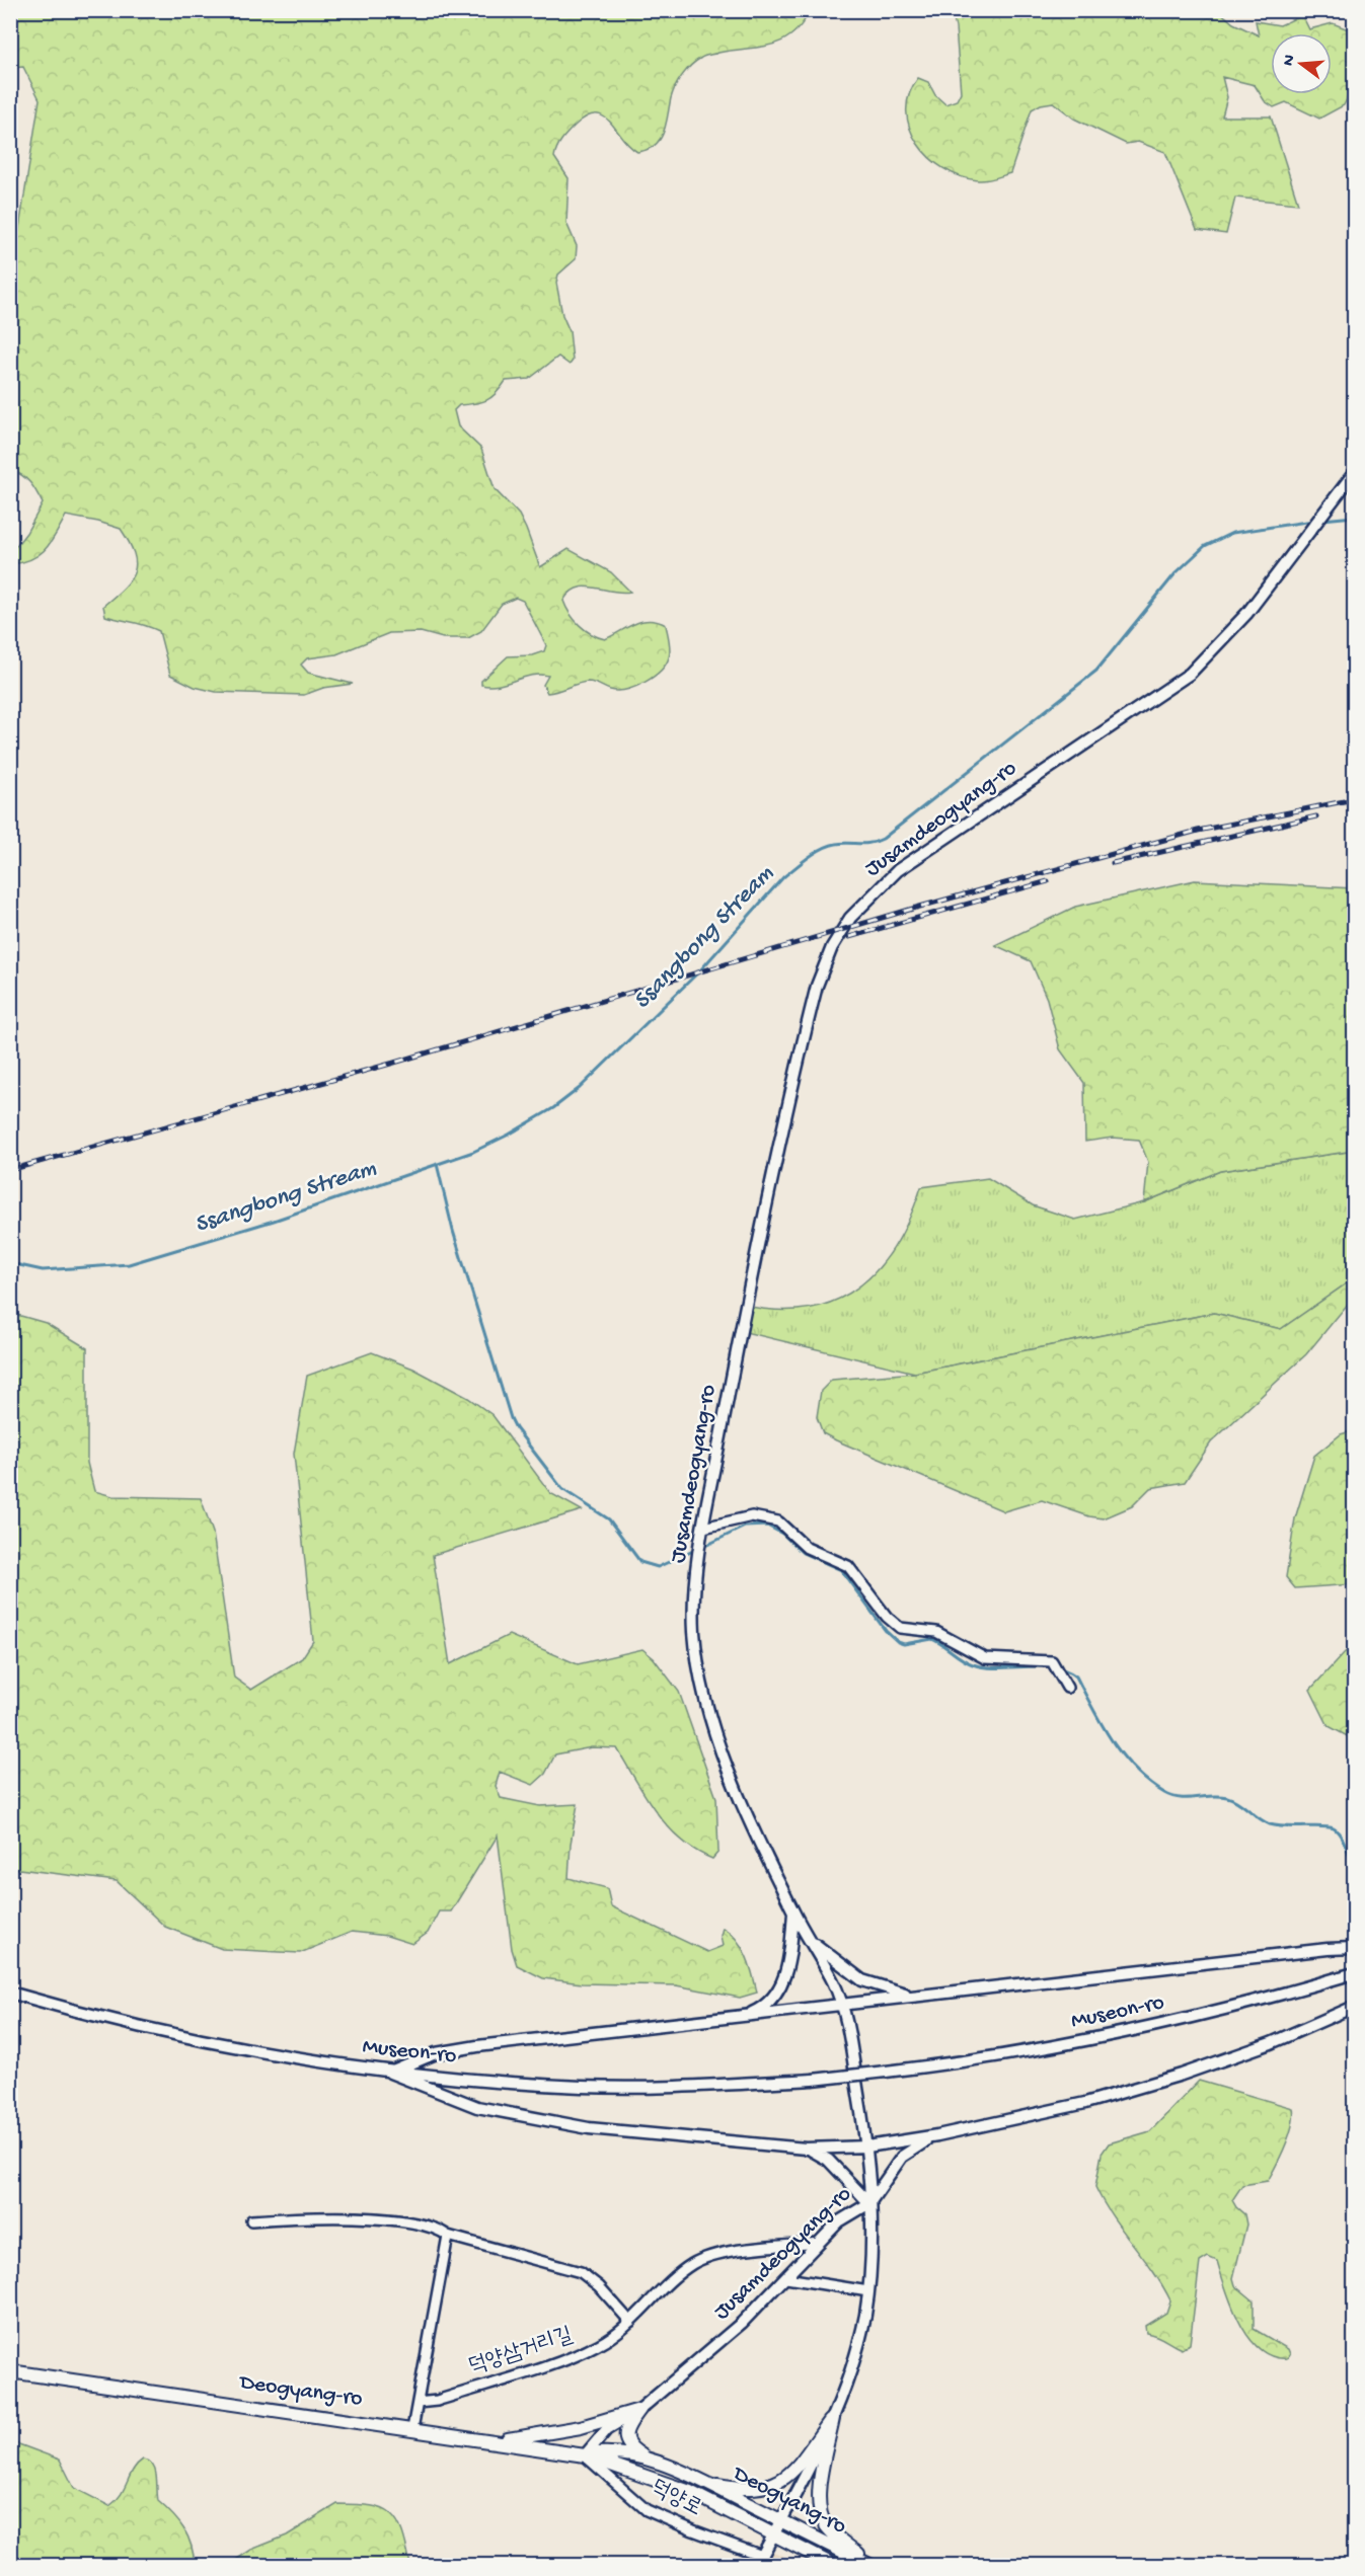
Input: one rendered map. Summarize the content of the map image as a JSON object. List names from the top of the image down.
{
  "streets": {
    "main road": ["Deogyang-ro"],
    "street": [
      "Jusamdeogyang-ro",
      "Museon-ro",
      "덕양삼거리길",
      "덕양로"
    ]
  },
  "crossings": [
    ["Jusamdeogyang-ro", "덕양삼거리길"],
    ["Jusamdeogyang-ro", "Deogyang-ro"],
    ["Jusamdeogyang-ro", "덕양로"],
    ["Deogyang-ro", "덕양로"]
  ],
  "water": ["Ssangbong Stream"],
  "north": "left"
}
